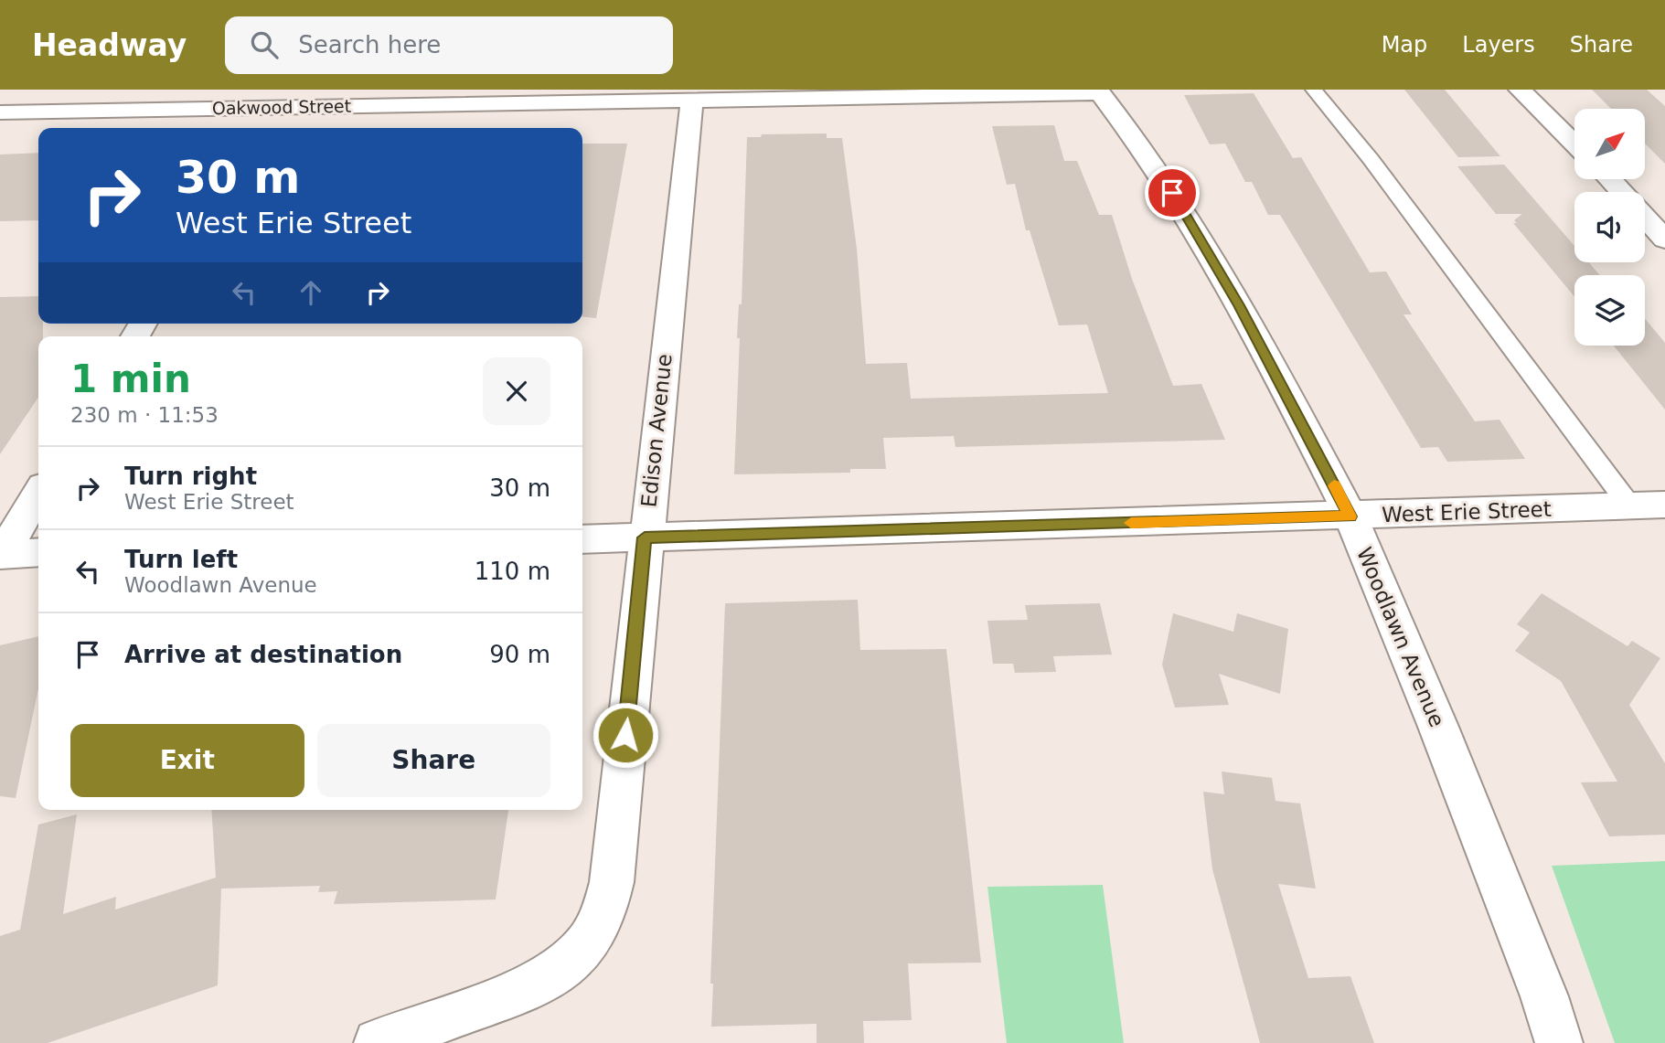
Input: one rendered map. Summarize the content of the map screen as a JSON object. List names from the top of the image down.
{
  "streets": {
    "street": [
      "Oakwood Street",
      "Edison Avenue",
      "West Erie Street",
      "Woodlawn Avenue"
    ]
  },
  "crossings": [
    ["Oakwood Street", "Edison Avenue"],
    ["Oakwood Street", "Woodlawn Avenue"],
    ["Edison Avenue", "West Erie Street"],
    ["West Erie Street", "Woodlawn Avenue"]
  ],
  "north": "top right",
  "page": {
    "header": "Headway",
    "search": "Search here",
    "nav": ["Map", "Layers", "Share"],
    "turn": ["30 m", "West Erie Street"],
    "heading": ["1 min", "230 m · 11:53"],
    "list": [
      {
        "name": "Turn right",
        "note": "West Erie Street",
        "value": "30 m"
      },
      {
        "name": "Turn left",
        "note": "Woodlawn Avenue",
        "value": "110 m"
      },
      {
        "name": "Arrive at destination",
        "value": "90 m"
      }
    ],
    "buttons": ["Exit", "Share"]
  }
}
